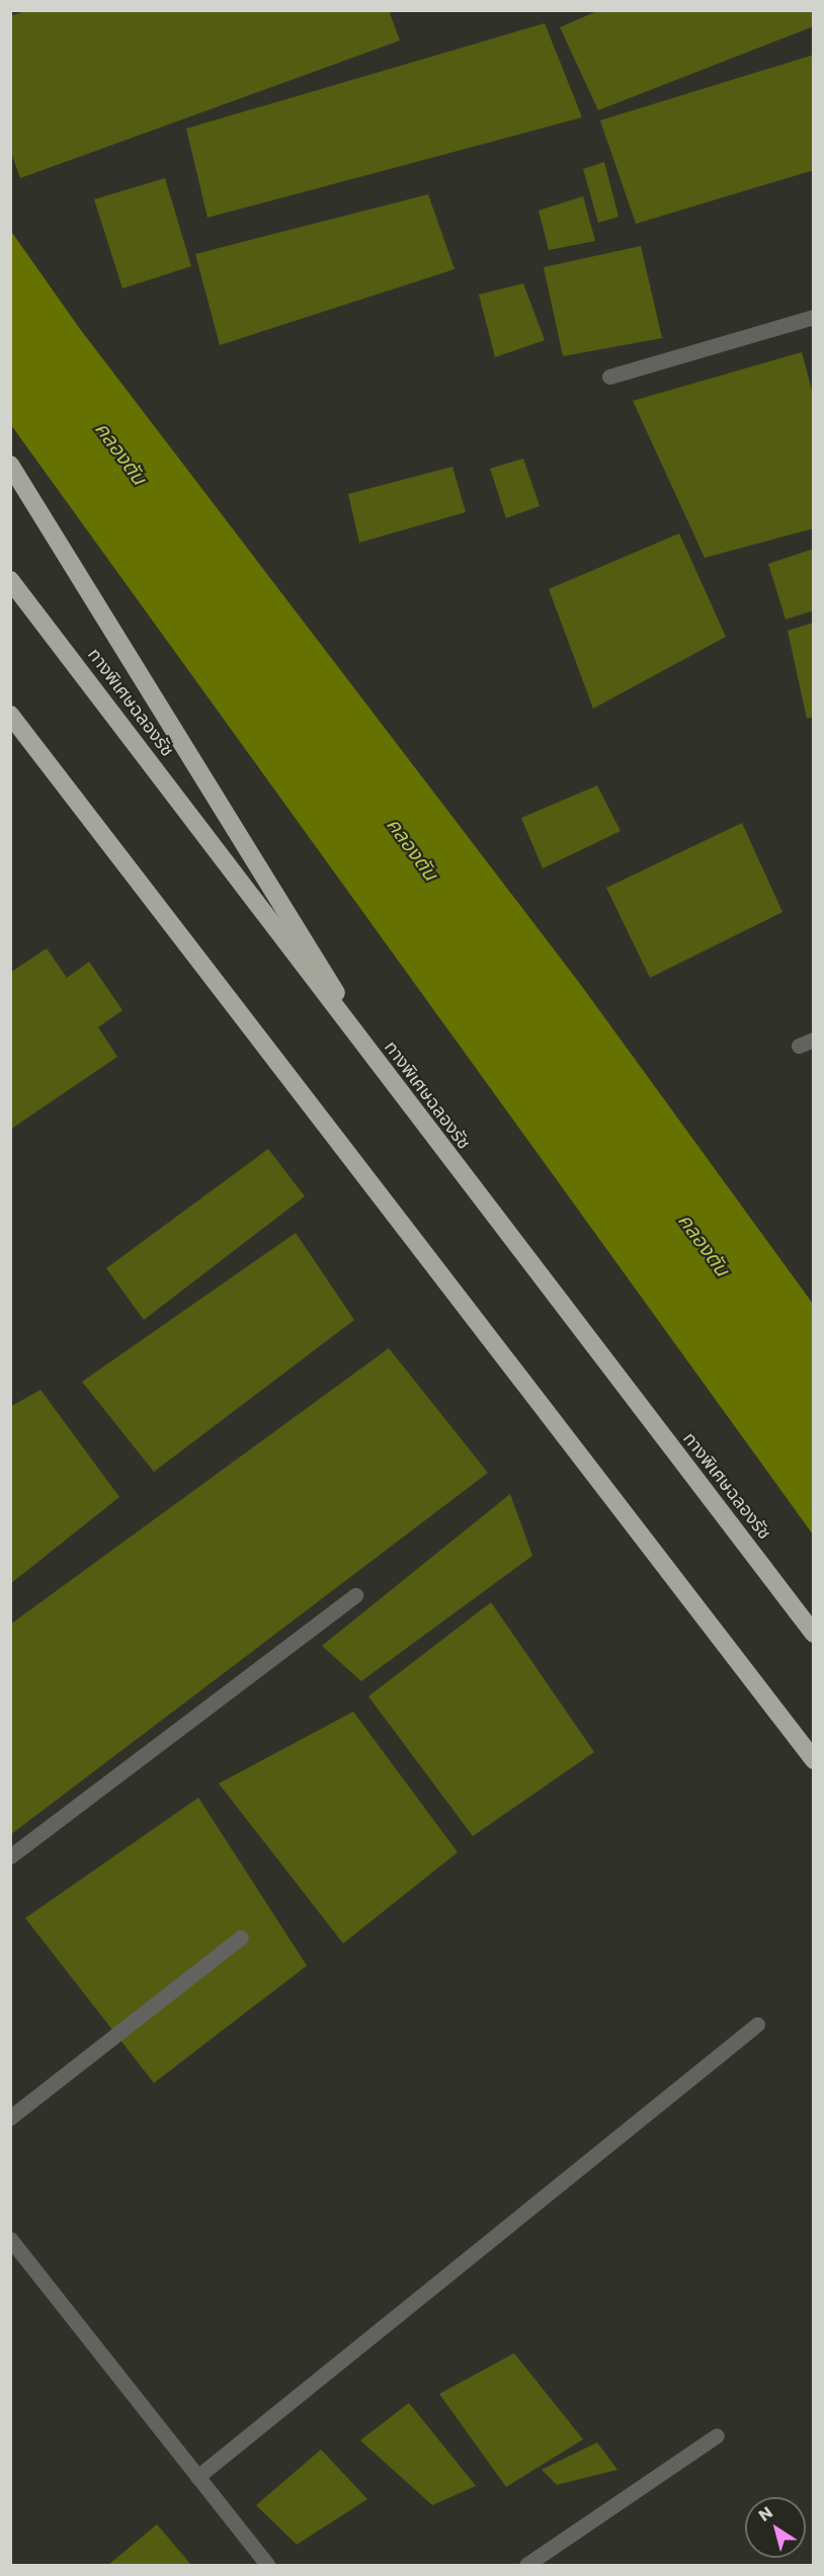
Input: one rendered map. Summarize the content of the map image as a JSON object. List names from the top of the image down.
{
  "streets": {
    "highway": ["ทางพิเศษฉลองรัช"]
  },
  "water": ["คลองตัน"],
  "north": "top left"
}
